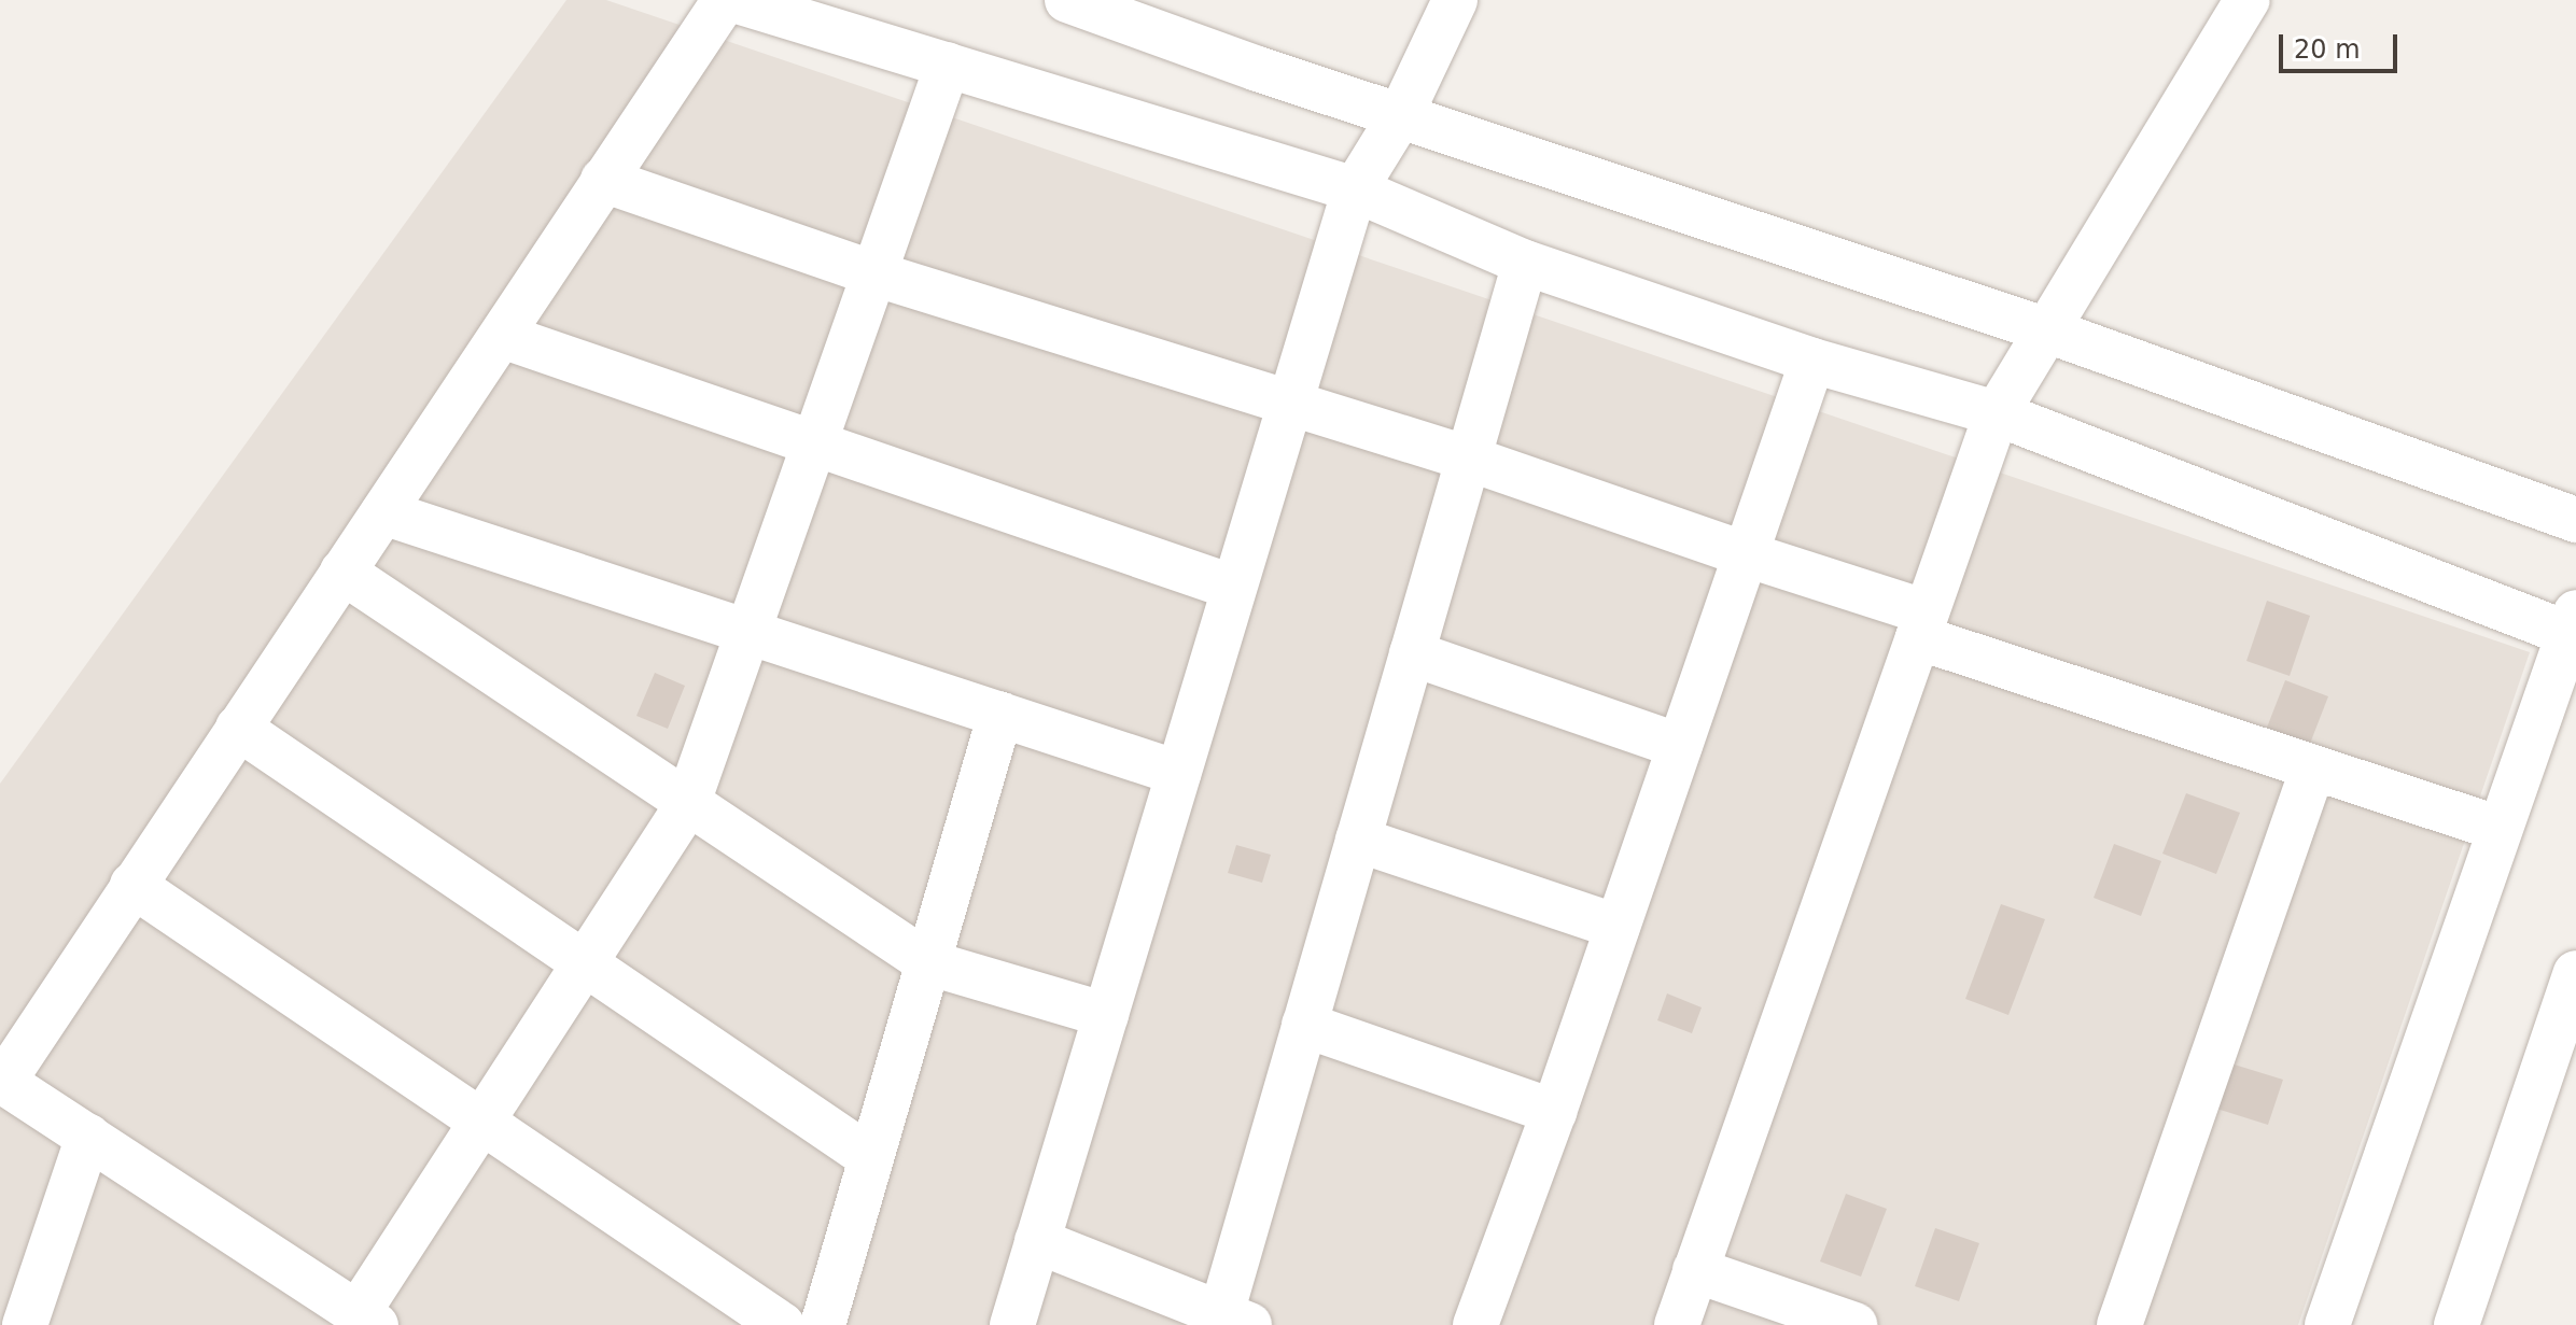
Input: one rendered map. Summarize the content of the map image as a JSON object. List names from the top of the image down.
{
  "scale_bar": "20 m"
}
